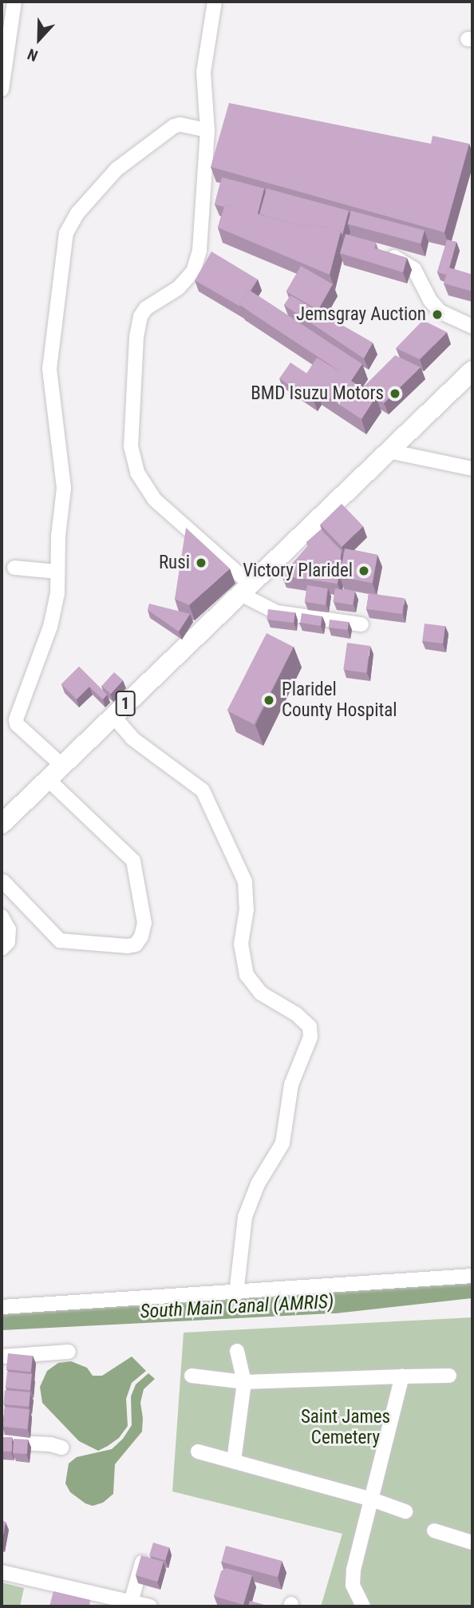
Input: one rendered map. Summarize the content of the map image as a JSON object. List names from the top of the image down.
{
  "streets": {
    "highway": ["1"]
  },
  "water": ["South Main Canal (AMRIS)"],
  "parks": ["Saint James Cemetery"],
  "places": [
    "Jemsgray Auction",
    "BMD Isuzu Motors",
    "Rusi",
    "Victory Plaridel",
    "Plaridel County Hospital"
  ],
  "north": "bottom"
}
